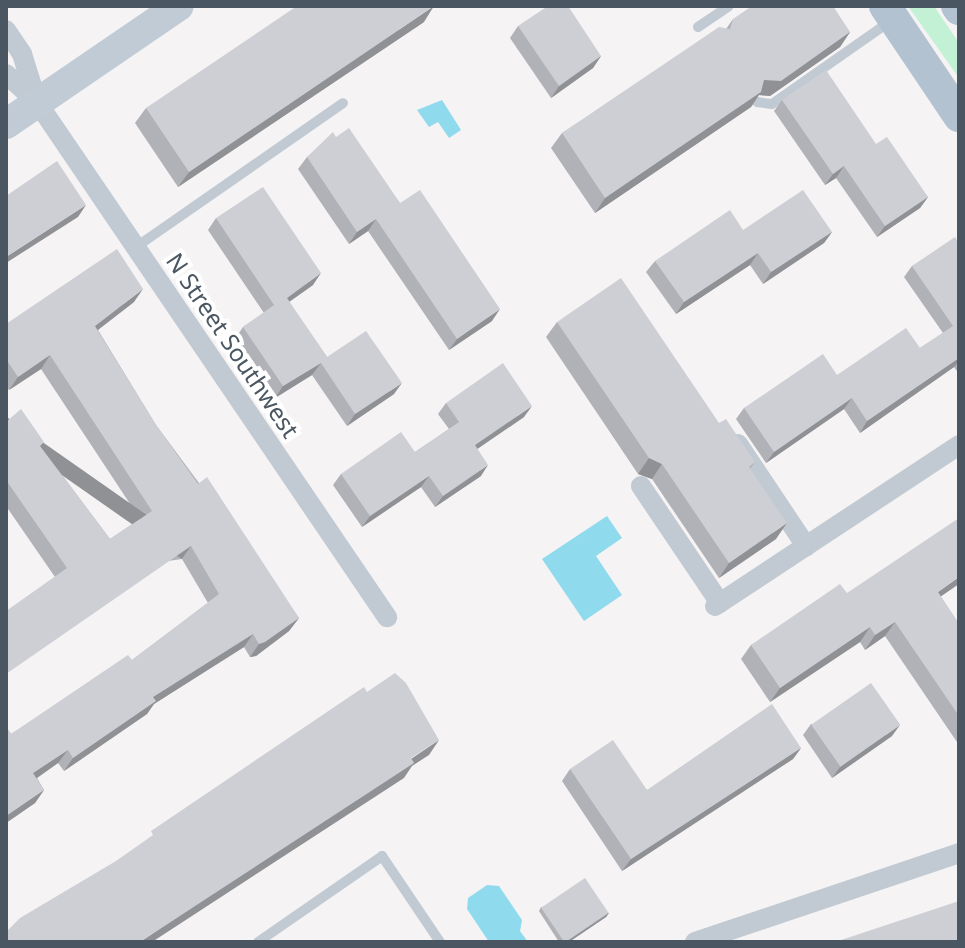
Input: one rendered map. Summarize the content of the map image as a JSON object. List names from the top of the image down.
{
  "streets": {
    "street": ["N Street Southwest"]
  }
}
